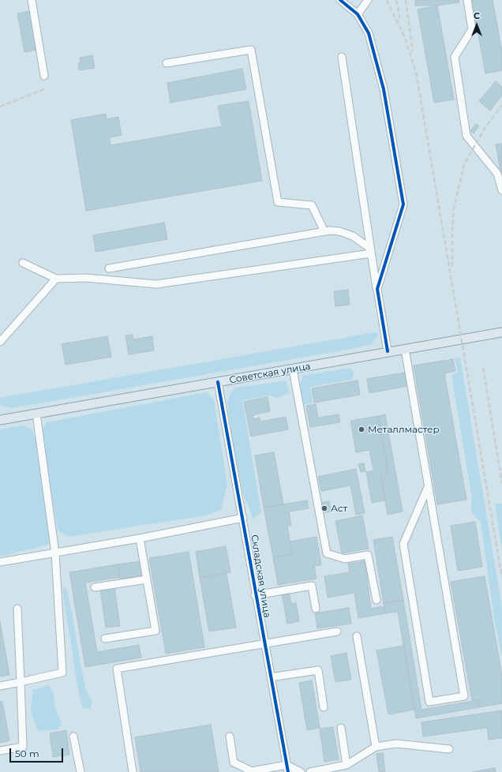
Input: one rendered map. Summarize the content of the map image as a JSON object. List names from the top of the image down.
{
  "streets": {
    "main road": ["Советская улица"],
    "street": ["Складская улица"]
  },
  "crossings": [
    ["Советская улица", "Складская улица"]
  ],
  "places": ["Металлмастер", "Аст"],
  "scale_bar": "50 m",
  "north": "top"
}
